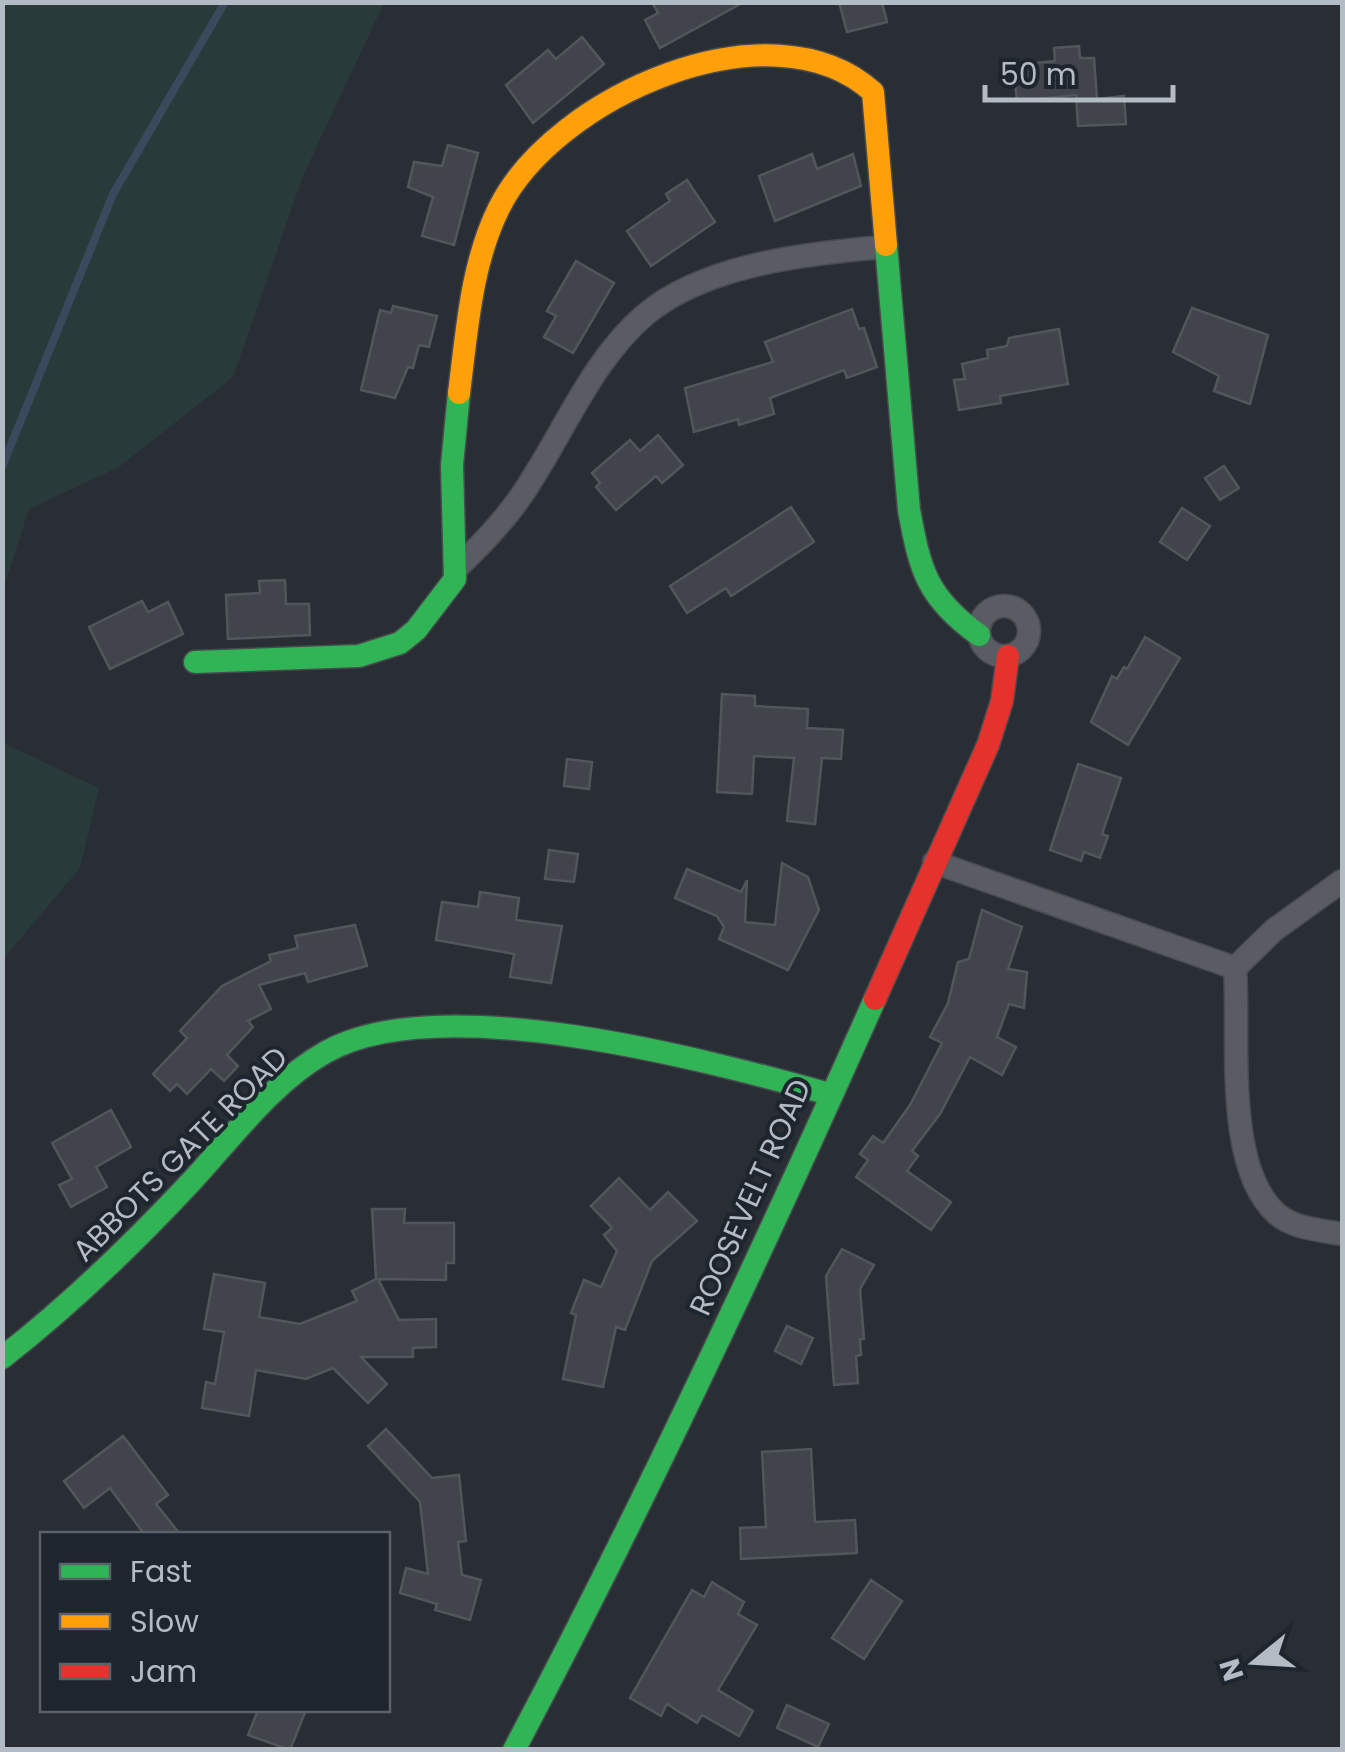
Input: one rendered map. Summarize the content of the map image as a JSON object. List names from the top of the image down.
{
  "streets": {
    "street": ["ABBOTS GATE ROAD", "ROOSEVELT ROAD"]
  },
  "crossings": [
    ["ABBOTS GATE ROAD", "ROOSEVELT ROAD"]
  ],
  "legend": ["Fast", "Slow", "Jam"],
  "scale_bar": "50 m",
  "north": "left"
}
